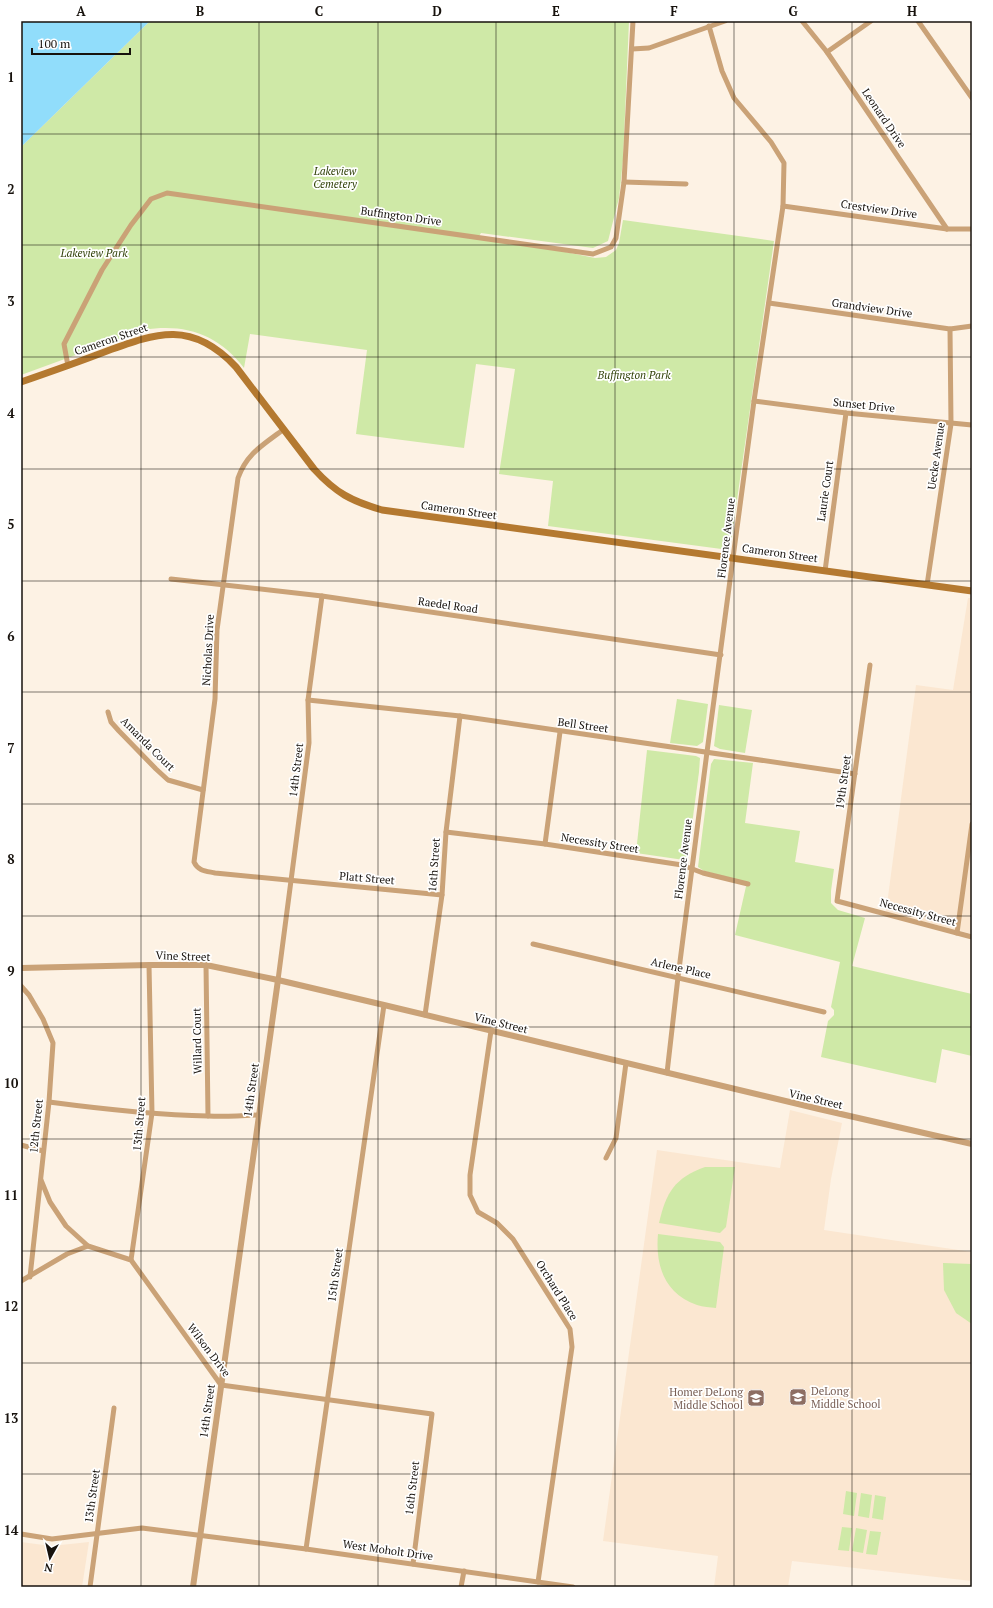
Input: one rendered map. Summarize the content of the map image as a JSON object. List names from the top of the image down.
{
  "streets": {
    "main road": ["Cameron Street"],
    "street": [
      "Leonard Drive",
      "Crestview Drive",
      "Buffington Drive",
      "Grandview Drive",
      "Sunset Drive",
      "Uecke Avenue",
      "Laurie Court",
      "Florence Avenue",
      "Raedel Road",
      "Nicholas Drive",
      "Bell Street",
      "Amanda Court",
      "14th Street",
      "19th Street",
      "Necessity Street",
      "16th Street",
      "Platt Street",
      "Vine Street",
      "Arlene Place",
      "Willard Court",
      "13th Street",
      "12th Street",
      "15th Street",
      "Orchard Place",
      "Wilson Drive",
      "West Moholt Drive"
    ]
  },
  "crossings": [
    ["Leonard Drive", "Crestview Drive"],
    ["Crestview Drive", "Florence Avenue"],
    ["Buffington Drive", "Cameron Street"],
    ["Grandview Drive", "Uecke Avenue"],
    ["Grandview Drive", "Florence Avenue"],
    ["Cameron Street", "Uecke Avenue"],
    ["Cameron Street", "Laurie Court"],
    ["Cameron Street", "Florence Avenue"],
    ["Cameron Street", "Nicholas Drive"],
    ["Sunset Drive", "Uecke Avenue"],
    ["Sunset Drive", "Laurie Court"],
    ["Sunset Drive", "Florence Avenue"],
    ["Florence Avenue", "Raedel Road"],
    ["Florence Avenue", "Bell Street"],
    ["Florence Avenue", "Necessity Street"],
    ["Florence Avenue", "Vine Street"],
    ["Florence Avenue", "Arlene Place"],
    ["Raedel Road", "Nicholas Drive"],
    ["Raedel Road", "14th Street"],
    ["Nicholas Drive", "Amanda Court"],
    ["Nicholas Drive", "Platt Street"],
    ["Bell Street", "14th Street"],
    ["Bell Street", "19th Street"],
    ["Bell Street", "16th Street"],
    ["14th Street", "Platt Street"],
    ["14th Street", "Vine Street"],
    ["14th Street", "Wilson Drive"],
    ["14th Street", "West Moholt Drive"],
    ["19th Street", "Necessity Street"],
    ["Necessity Street", "16th Street"],
    ["16th Street", "Platt Street"],
    ["16th Street", "Vine Street"],
    ["16th Street", "Wilson Drive"],
    ["16th Street", "West Moholt Drive"],
    ["Vine Street", "Willard Court"],
    ["Vine Street", "13th Street"],
    ["Vine Street", "15th Street"],
    ["Vine Street", "Orchard Place"],
    ["13th Street", "Wilson Drive"],
    ["13th Street", "West Moholt Drive"],
    ["15th Street", "Wilson Drive"],
    ["15th Street", "West Moholt Drive"],
    ["Orchard Place", "West Moholt Drive"]
  ],
  "parks": ["Lakeview Cemetery", "Lakeview Park", "Buffington Park"],
  "places": {
    "school or university": ["DeLong Middle School", "Homer DeLong Middle School"]
  },
  "scale_bar": "100 m",
  "north": "bottom",
  "grid": {
    "columns": [
      "A",
      "B",
      "C",
      "D",
      "E",
      "F",
      "G",
      "H"
    ],
    "rows": [
      "1",
      "2",
      "3",
      "4",
      "5",
      "6",
      "7",
      "8",
      "9",
      "10",
      "11",
      "12",
      "13",
      "14"
    ]
  }
}
